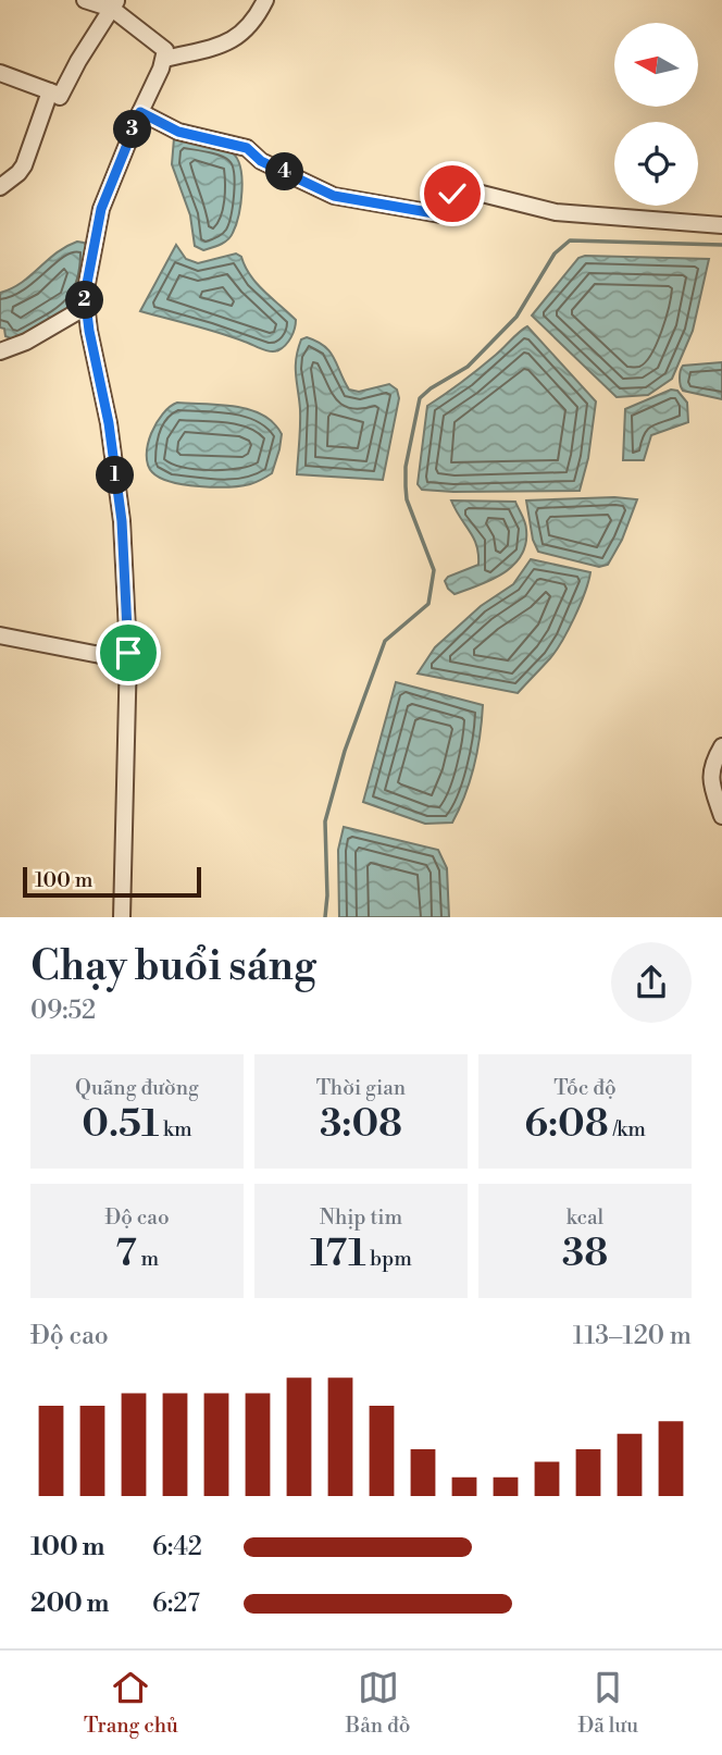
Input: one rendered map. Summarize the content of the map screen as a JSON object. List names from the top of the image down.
{
  "scale_bar": "100 m",
  "north": "left",
  "page": {
    "pins": [
      "3",
      "4",
      "2",
      "1"
    ],
    "scale": "100 m",
    "heading": ["Chạy buổi sáng", "09:52"],
    "stats": [
      ["Quãng đường", "0.51 km"],
      ["Thời gian", "3:08"],
      ["Tốc độ", "6:08 /km"],
      ["Độ cao", "7 m"],
      ["Nhịp tim", "171 bpm"],
      ["kcal", "38"]
    ],
    "chart": ["Độ cao", "113–120 m"],
    "list": [
      {
        "name": "100 m",
        "note": "6:42"
      },
      {
        "name": "200 m",
        "note": "6:27"
      }
    ],
    "tabs": ["Trang chủ", "Bản đồ", "Đã lưu"]
  }
}
